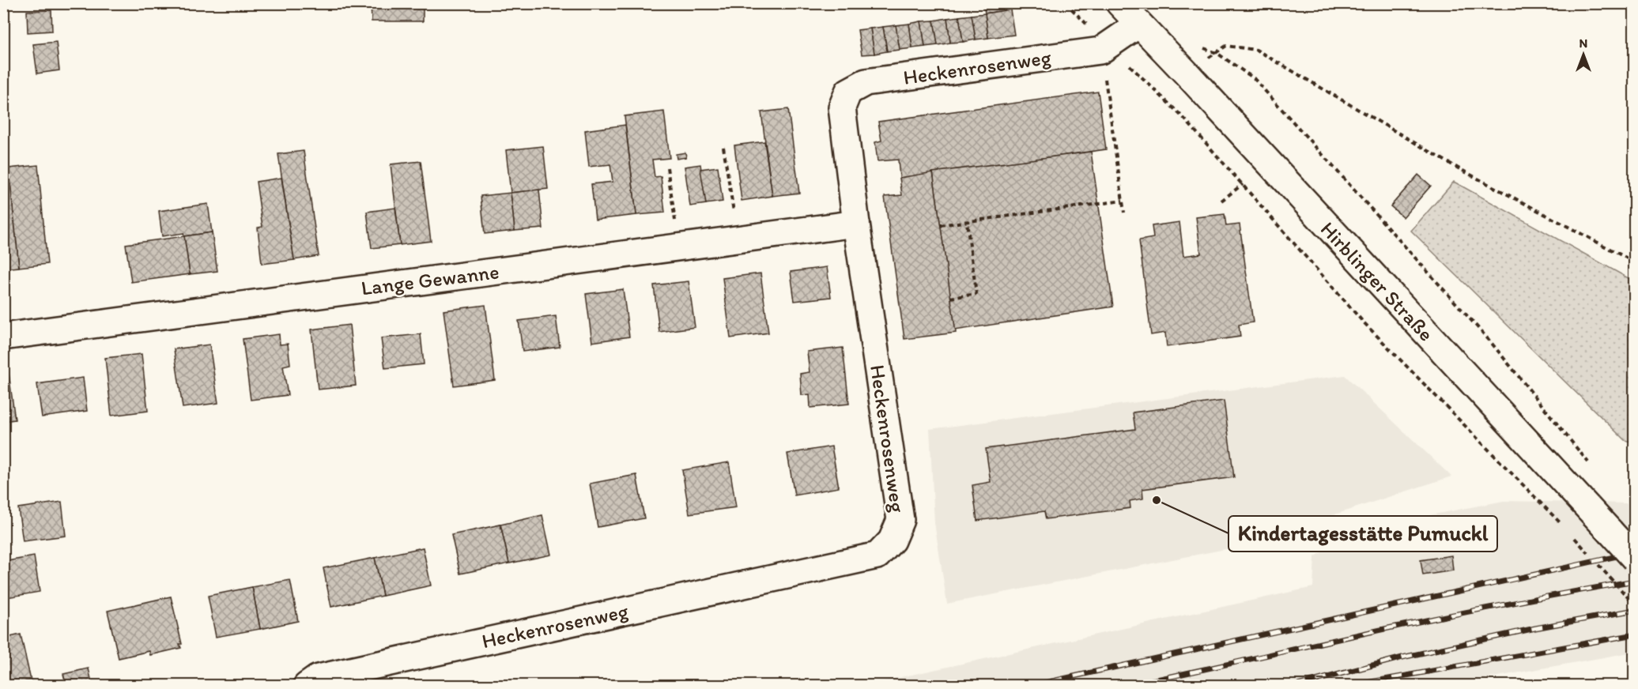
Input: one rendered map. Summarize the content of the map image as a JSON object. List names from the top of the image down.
{
  "streets": {
    "street": ["Heckenrosenweg", "Lange Gewanne", "Hirblinger Straße"]
  },
  "crossings": [
    ["Heckenrosenweg", "Lange Gewanne"],
    ["Heckenrosenweg", "Hirblinger Straße"]
  ],
  "places": ["Kindertagesstätte Pumuckl"],
  "north": "top"
}
